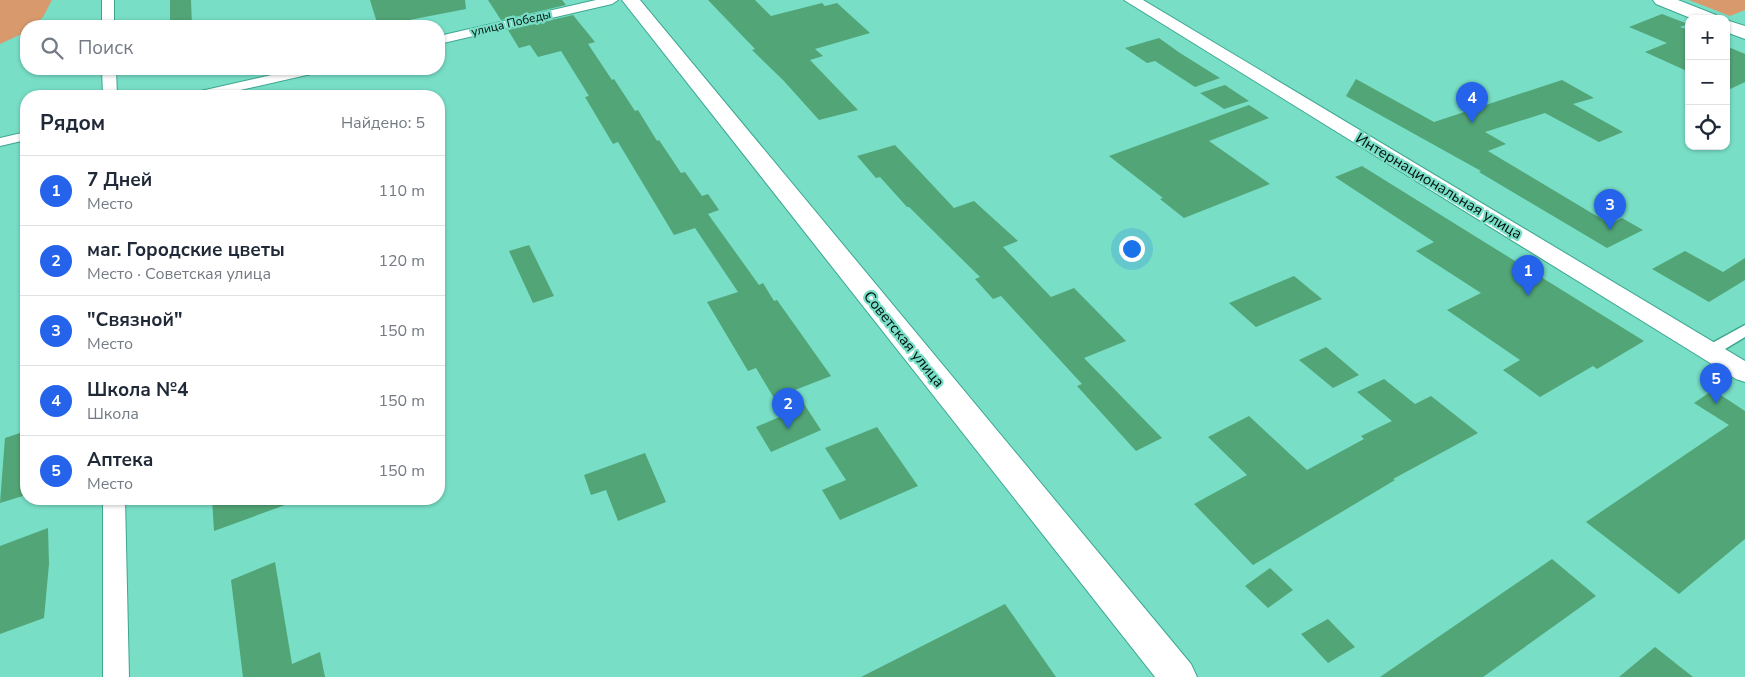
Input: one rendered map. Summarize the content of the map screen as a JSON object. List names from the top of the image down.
{
  "streets": {
    "main road": ["Советская улица"],
    "street": ["улица Победы", "Интернациональная улица"]
  },
  "page": {
    "map_buttons": ["+", "−"],
    "search": "Поиск",
    "pins": [
      "4",
      "3",
      "1",
      "5",
      "2"
    ],
    "heading": ["Рядом", "Найдено: 5"],
    "list": [
      {
        "mark": "1",
        "name": "7 Дней",
        "note": "Место",
        "value": "110 m"
      },
      {
        "mark": "2",
        "name": "маг. Городские цветы",
        "note": "Место · Советская улица",
        "value": "120 m"
      },
      {
        "mark": "3",
        "name": "\"Связной\"",
        "note": "Место",
        "value": "150 m"
      },
      {
        "mark": "4",
        "name": "Школа №4",
        "note": "Школа",
        "value": "150 m"
      },
      {
        "mark": "5",
        "name": "Аптека",
        "note": "Место",
        "value": "150 m"
      }
    ]
  }
}
